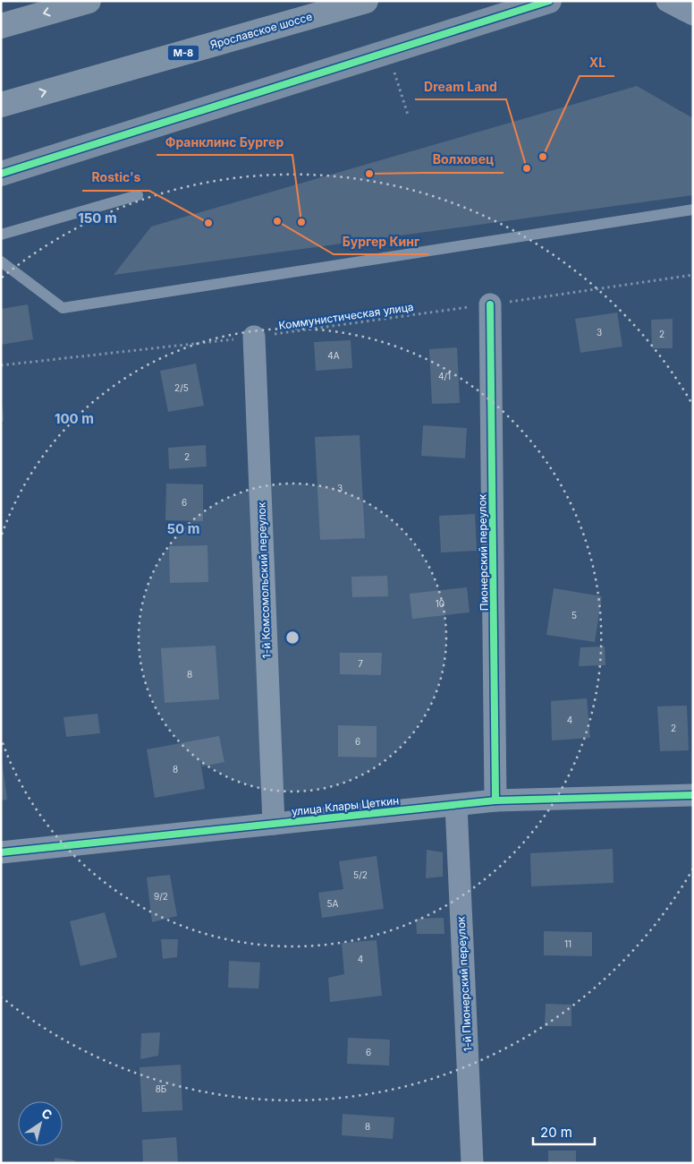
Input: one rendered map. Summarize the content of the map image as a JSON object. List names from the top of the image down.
{
  "streets": {
    "highway": ["Ярославское шоссе", "М-8"],
    "street": [
      "Пионерский переулок",
      "1-й Комсомольский переулок",
      "улица Клары Цеткин",
      "1-й Пионерский переулок"
    ],
    "path": ["Коммунистическая улица"]
  },
  "crossings": [
    ["Коммунистическая улица", "Пионерский переулок"],
    ["Коммунистическая улица", "1-й Комсомольский переулок"],
    ["Пионерский переулок", "улица Клары Цеткин"],
    ["1-й Комсомольский переулок", "улица Клары Цеткин"],
    ["улица Клары Цеткин", "1-й Пионерский переулок"]
  ],
  "one_way": ["Ярославское шоссе"],
  "places": [
    "XL",
    "Dream Land",
    "Волховец",
    "Бургер Кинг",
    "Франклинс Бургер",
    "Rostic's"
  ],
  "house_numbers": [
    "3",
    "2",
    "4А",
    "4/1",
    "2/5",
    "2",
    "3",
    "6",
    "10",
    "5",
    "7",
    "8",
    "4",
    "2",
    "6",
    "8",
    "5/2",
    "9/2",
    "5А",
    "11",
    "4",
    "6",
    "8Б",
    "8"
  ],
  "scale_bar": "20 m",
  "north": "top right",
  "rings": ["150 m", "100 m", "50 m"]
}
